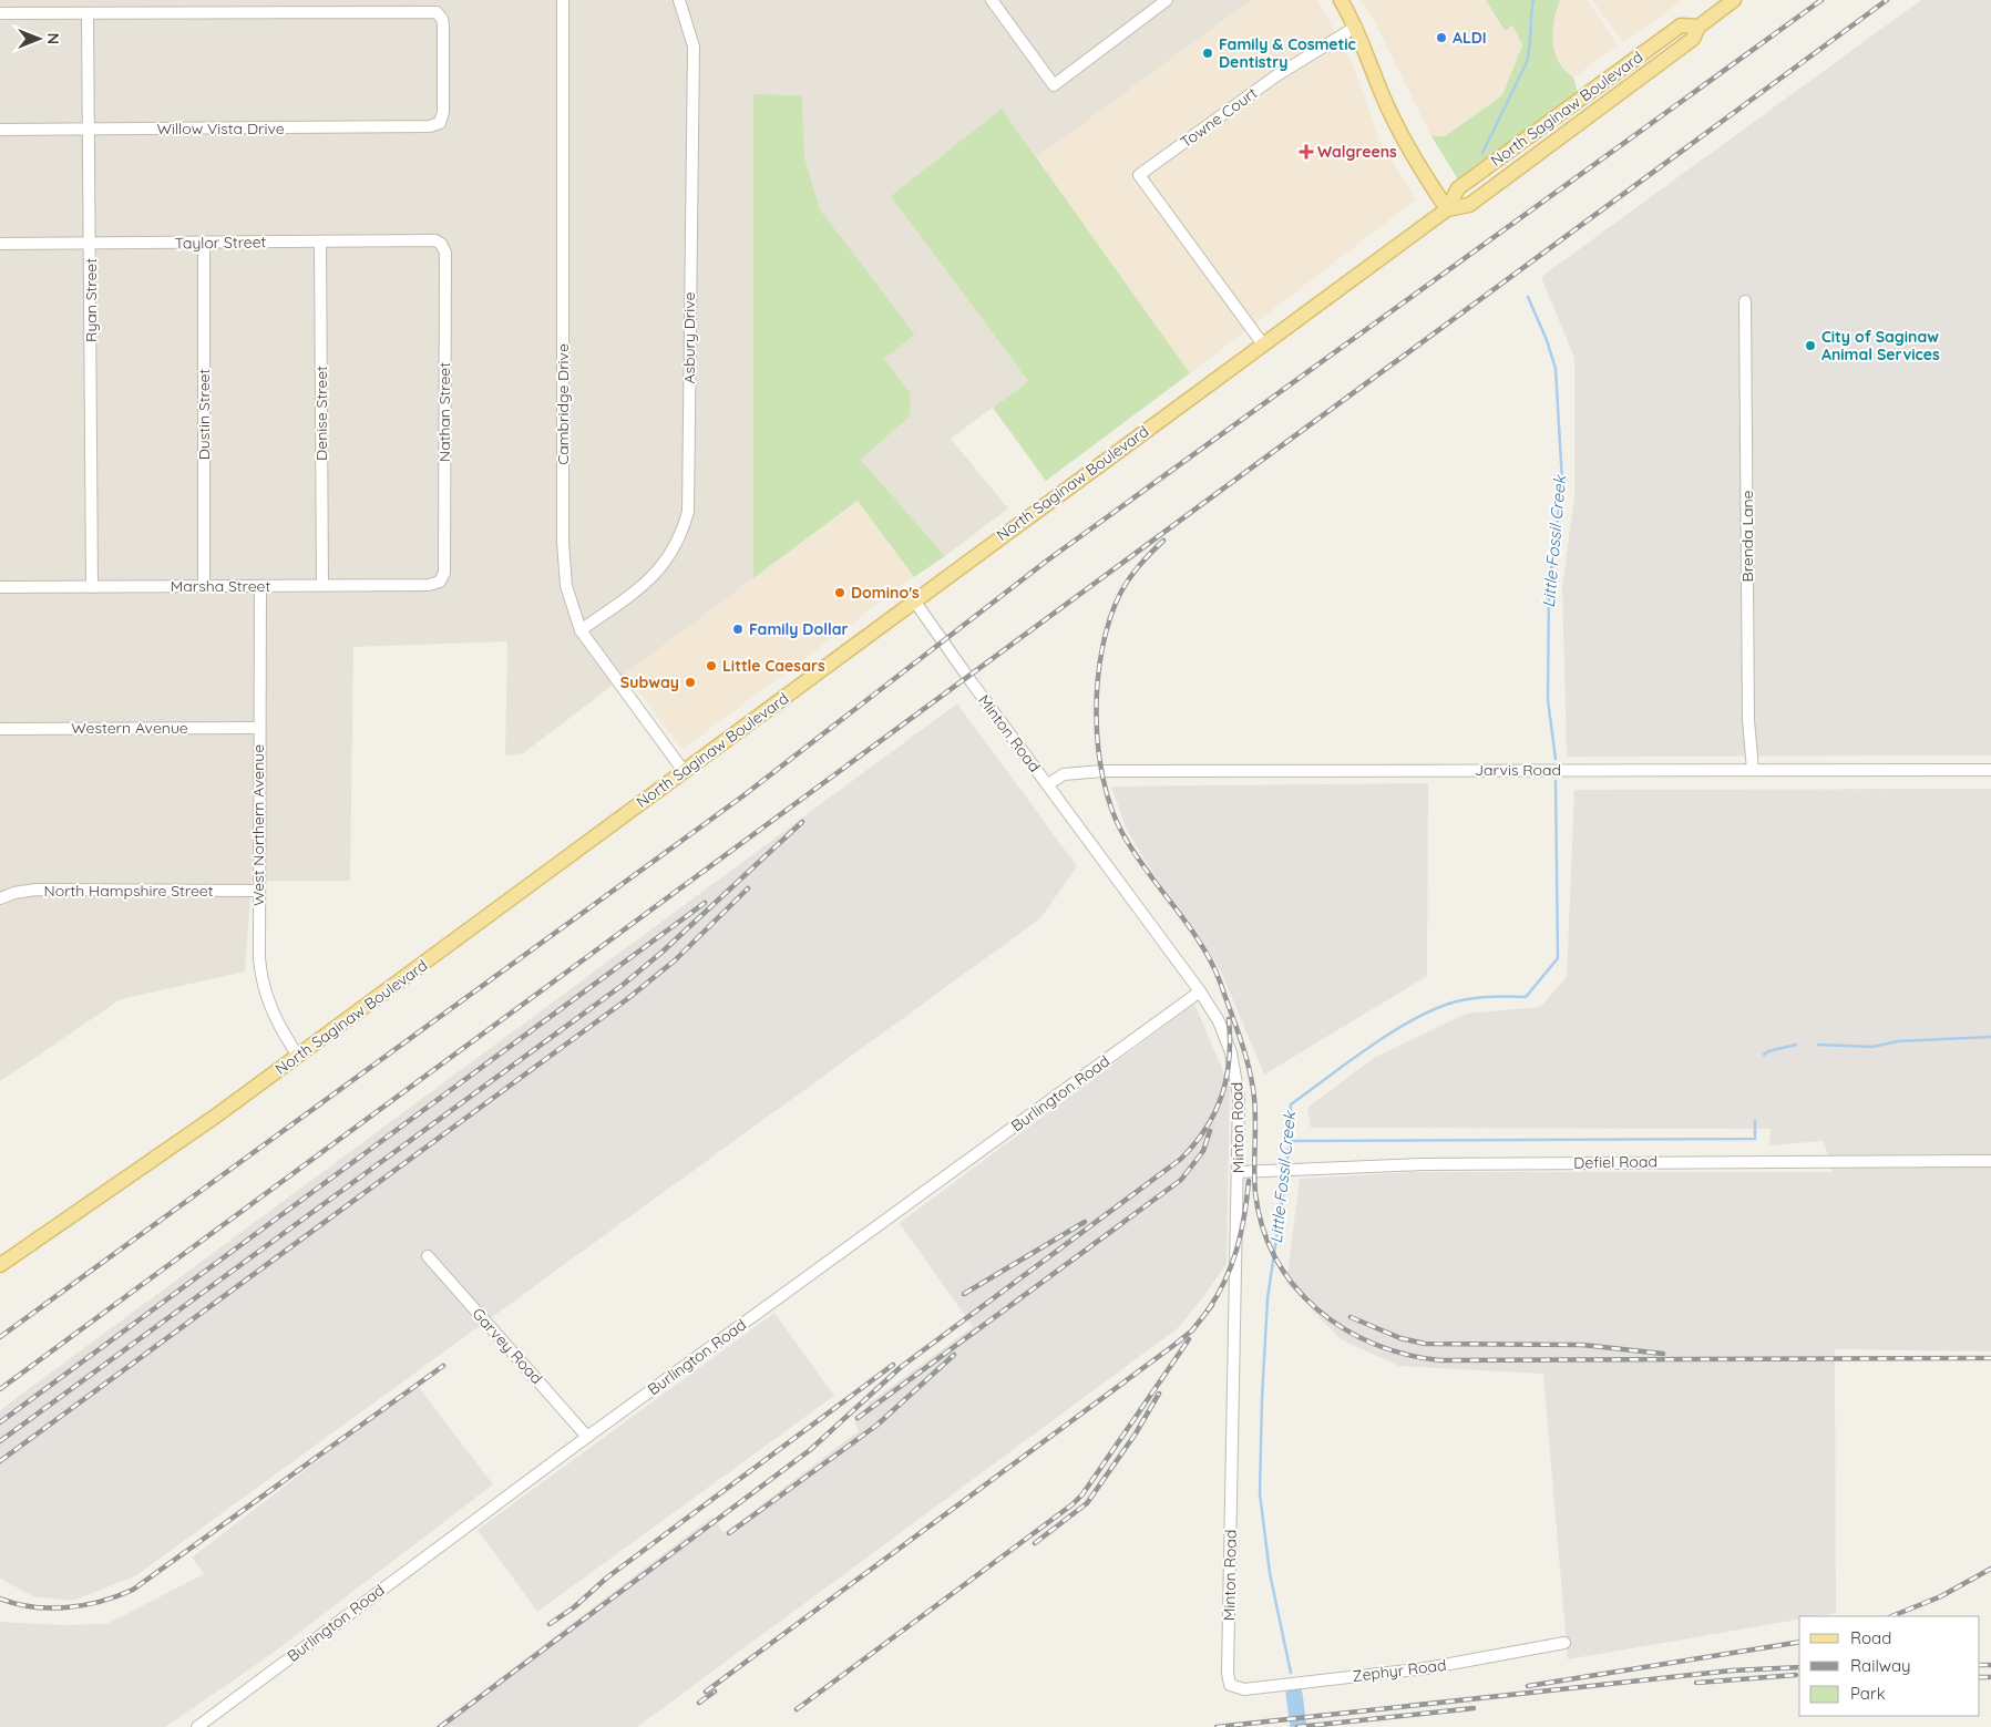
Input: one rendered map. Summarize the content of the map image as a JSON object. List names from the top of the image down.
{
  "streets": {
    "main road": ["North Saginaw Boulevard"],
    "street": [
      "Towne Court",
      "Willow Vista Drive",
      "Taylor Street",
      "Ryan Street",
      "Asbury Drive",
      "Cambridge Drive",
      "Nathan Street",
      "Denise Street",
      "Dustin Street",
      "Brenda Lane",
      "Marsha Street",
      "Western Avenue",
      "Minton Road",
      "Jarvis Road",
      "West Northern Avenue",
      "North Hampshire Street",
      "Burlington Road",
      "Defiel Road",
      "Garvey Road",
      "Zephyr Road"
    ]
  },
  "crossings": [
    ["North Saginaw Boulevard", "Towne Court"],
    ["North Saginaw Boulevard", "Cambridge Drive"],
    ["North Saginaw Boulevard", "Minton Road"],
    ["North Saginaw Boulevard", "West Northern Avenue"],
    ["Willow Vista Drive", "Ryan Street"],
    ["Taylor Street", "Ryan Street"],
    ["Taylor Street", "Nathan Street"],
    ["Taylor Street", "Denise Street"],
    ["Taylor Street", "Dustin Street"],
    ["Ryan Street", "Marsha Street"],
    ["Asbury Drive", "Cambridge Drive"],
    ["Nathan Street", "Marsha Street"],
    ["Denise Street", "Marsha Street"],
    ["Dustin Street", "Marsha Street"],
    ["Brenda Lane", "Jarvis Road"],
    ["Marsha Street", "West Northern Avenue"],
    ["Western Avenue", "West Northern Avenue"],
    ["Minton Road", "Jarvis Road"],
    ["Minton Road", "Burlington Road"],
    ["Minton Road", "Defiel Road"],
    ["Minton Road", "Zephyr Road"],
    ["West Northern Avenue", "North Hampshire Street"],
    ["Burlington Road", "Garvey Road"]
  ],
  "water": ["Little Fossil Creek"],
  "places": {
    "other": [
      "ALDI",
      "Family & Cosmetic Dentistry",
      "City of Saginaw Animal Services",
      "Domino's",
      "Family Dollar",
      "Little Caesars",
      "Subway"
    ],
    "health": ["Walgreens"]
  },
  "legend": ["Road", "Railway", "Park"],
  "north": "right"
}
